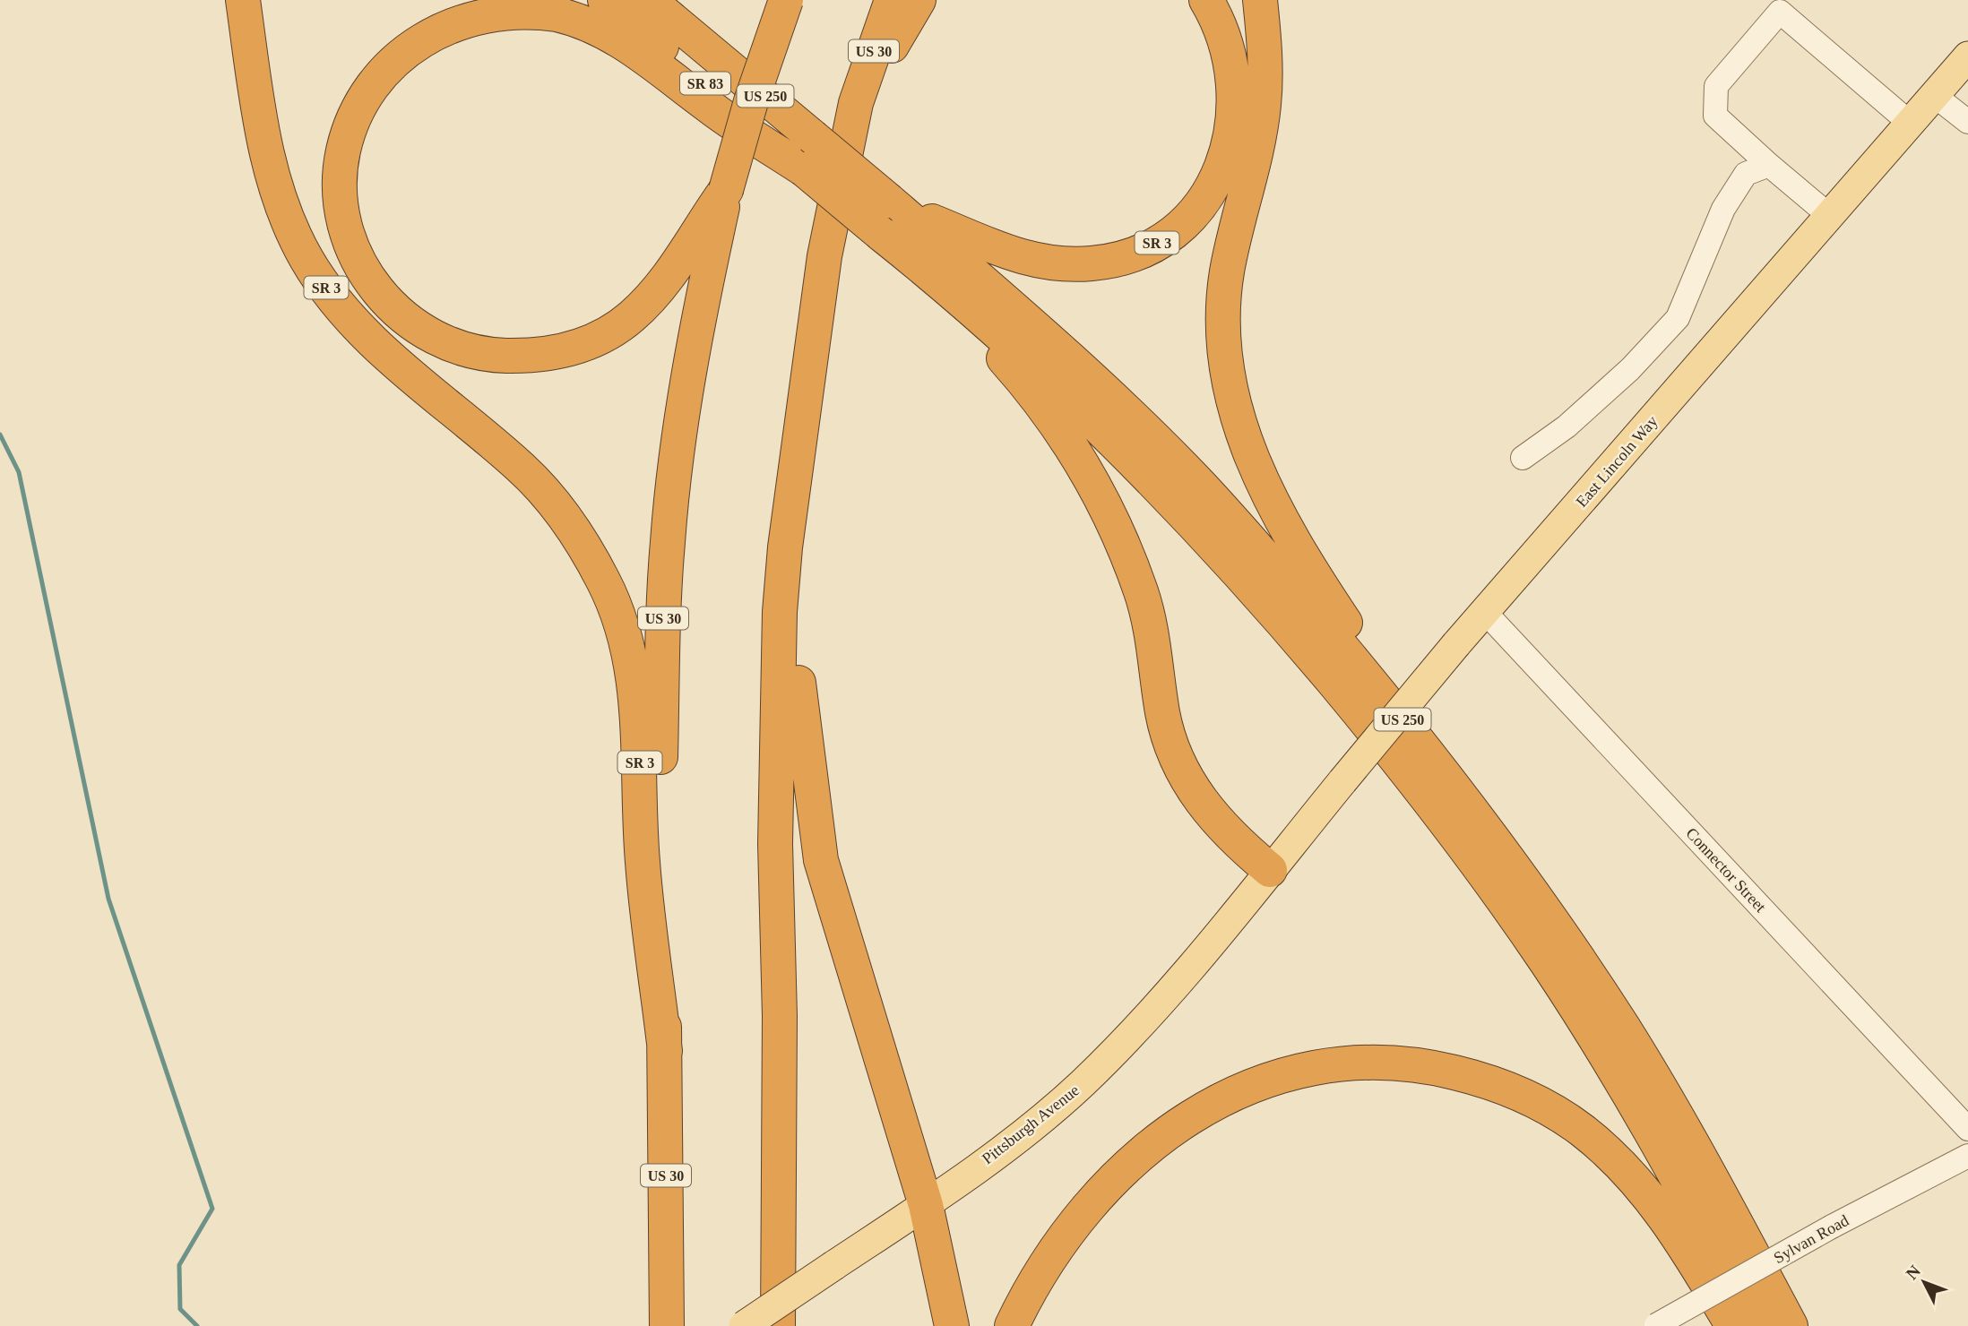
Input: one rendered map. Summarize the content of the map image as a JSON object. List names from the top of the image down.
{
  "streets": {
    "highway": [
      "US 30",
      "SR 83",
      "US 250",
      "SR 3"
    ],
    "main road": ["East Lincoln Way", "Pittsburgh Avenue"],
    "street": ["Connector Street", "Sylvan Road"]
  },
  "crossings": [
    ["US 30", "SR 3"],
    ["SR 83", "US 250"],
    ["SR 83", "SR 3"],
    ["US 250", "SR 3"],
    ["East Lincoln Way", "Connector Street"],
    ["East Lincoln Way", "Pittsburgh Avenue"]
  ],
  "north": "top left"
}
